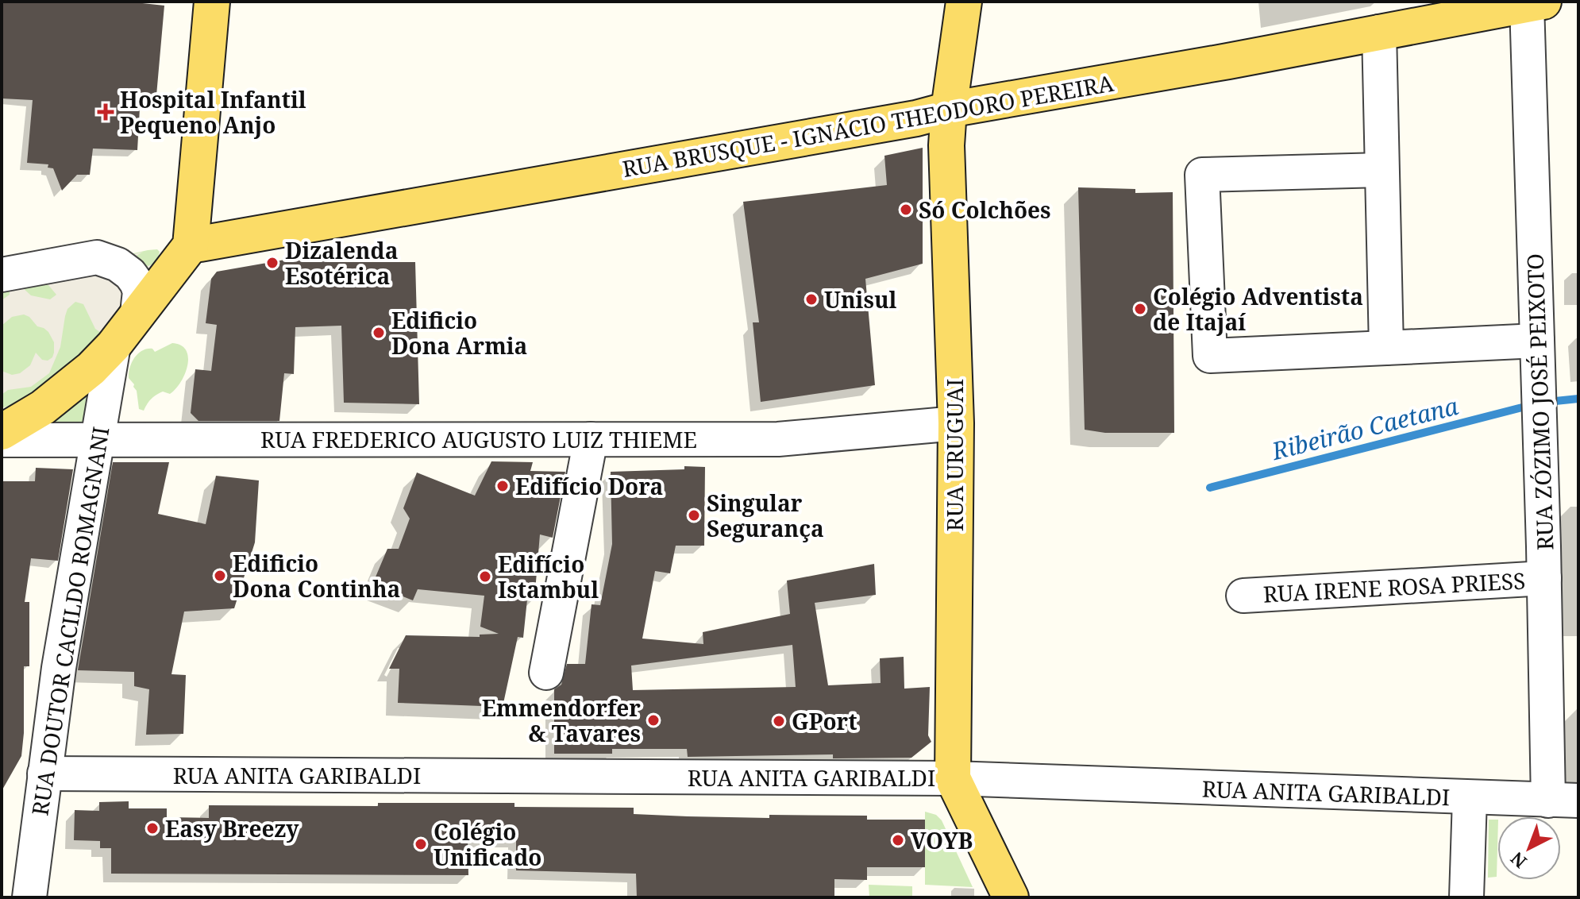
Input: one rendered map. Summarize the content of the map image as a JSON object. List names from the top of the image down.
{
  "streets": {
    "main road": ["RUA BRUSQUE - IGNÁCIO THEODORO PEREIRA", "RUA URUGUAI"],
    "street": [
      "RUA ZÓZIMO JOSÉ PEIXOTO",
      "RUA FREDERICO AUGUSTO LUIZ THIEME",
      "RUA IRENE ROSA PRIESS",
      "RUA DOUTOR CACILDO ROMAGNANI",
      "RUA ANITA GARIBALDI"
    ]
  },
  "crossings": [
    ["RUA BRUSQUE - IGNÁCIO THEODORO PEREIRA", "RUA ZÓZIMO JOSÉ PEIXOTO"],
    ["RUA BRUSQUE - IGNÁCIO THEODORO PEREIRA", "RUA URUGUAI"],
    ["RUA ZÓZIMO JOSÉ PEIXOTO", "RUA IRENE ROSA PRIESS"],
    ["RUA ZÓZIMO JOSÉ PEIXOTO", "RUA ANITA GARIBALDI"],
    ["RUA FREDERICO AUGUSTO LUIZ THIEME", "RUA URUGUAI"],
    ["RUA FREDERICO AUGUSTO LUIZ THIEME", "RUA DOUTOR CACILDO ROMAGNANI"],
    ["RUA URUGUAI", "RUA ANITA GARIBALDI"],
    ["RUA DOUTOR CACILDO ROMAGNANI", "RUA ANITA GARIBALDI"]
  ],
  "water": ["Ribeirão Caetana"],
  "places": {
    "health": ["Hospital Infantil Pequeno Anjo"],
    "other": [
      "Só Colchões",
      "Dizalenda Esotérica",
      "Unisul",
      "Colégio Adventista de Itajaí",
      "Edificio Dona Armia",
      "Edifício Dora",
      "Singular Segurança",
      "Edificio Dona Continha",
      "Edifício Istambul",
      "Emmendorfer & Tavares",
      "GPort",
      "Easy Breezy",
      "VOYB",
      "Colégio Unificado"
    ]
  },
  "north": "bottom left"
}
